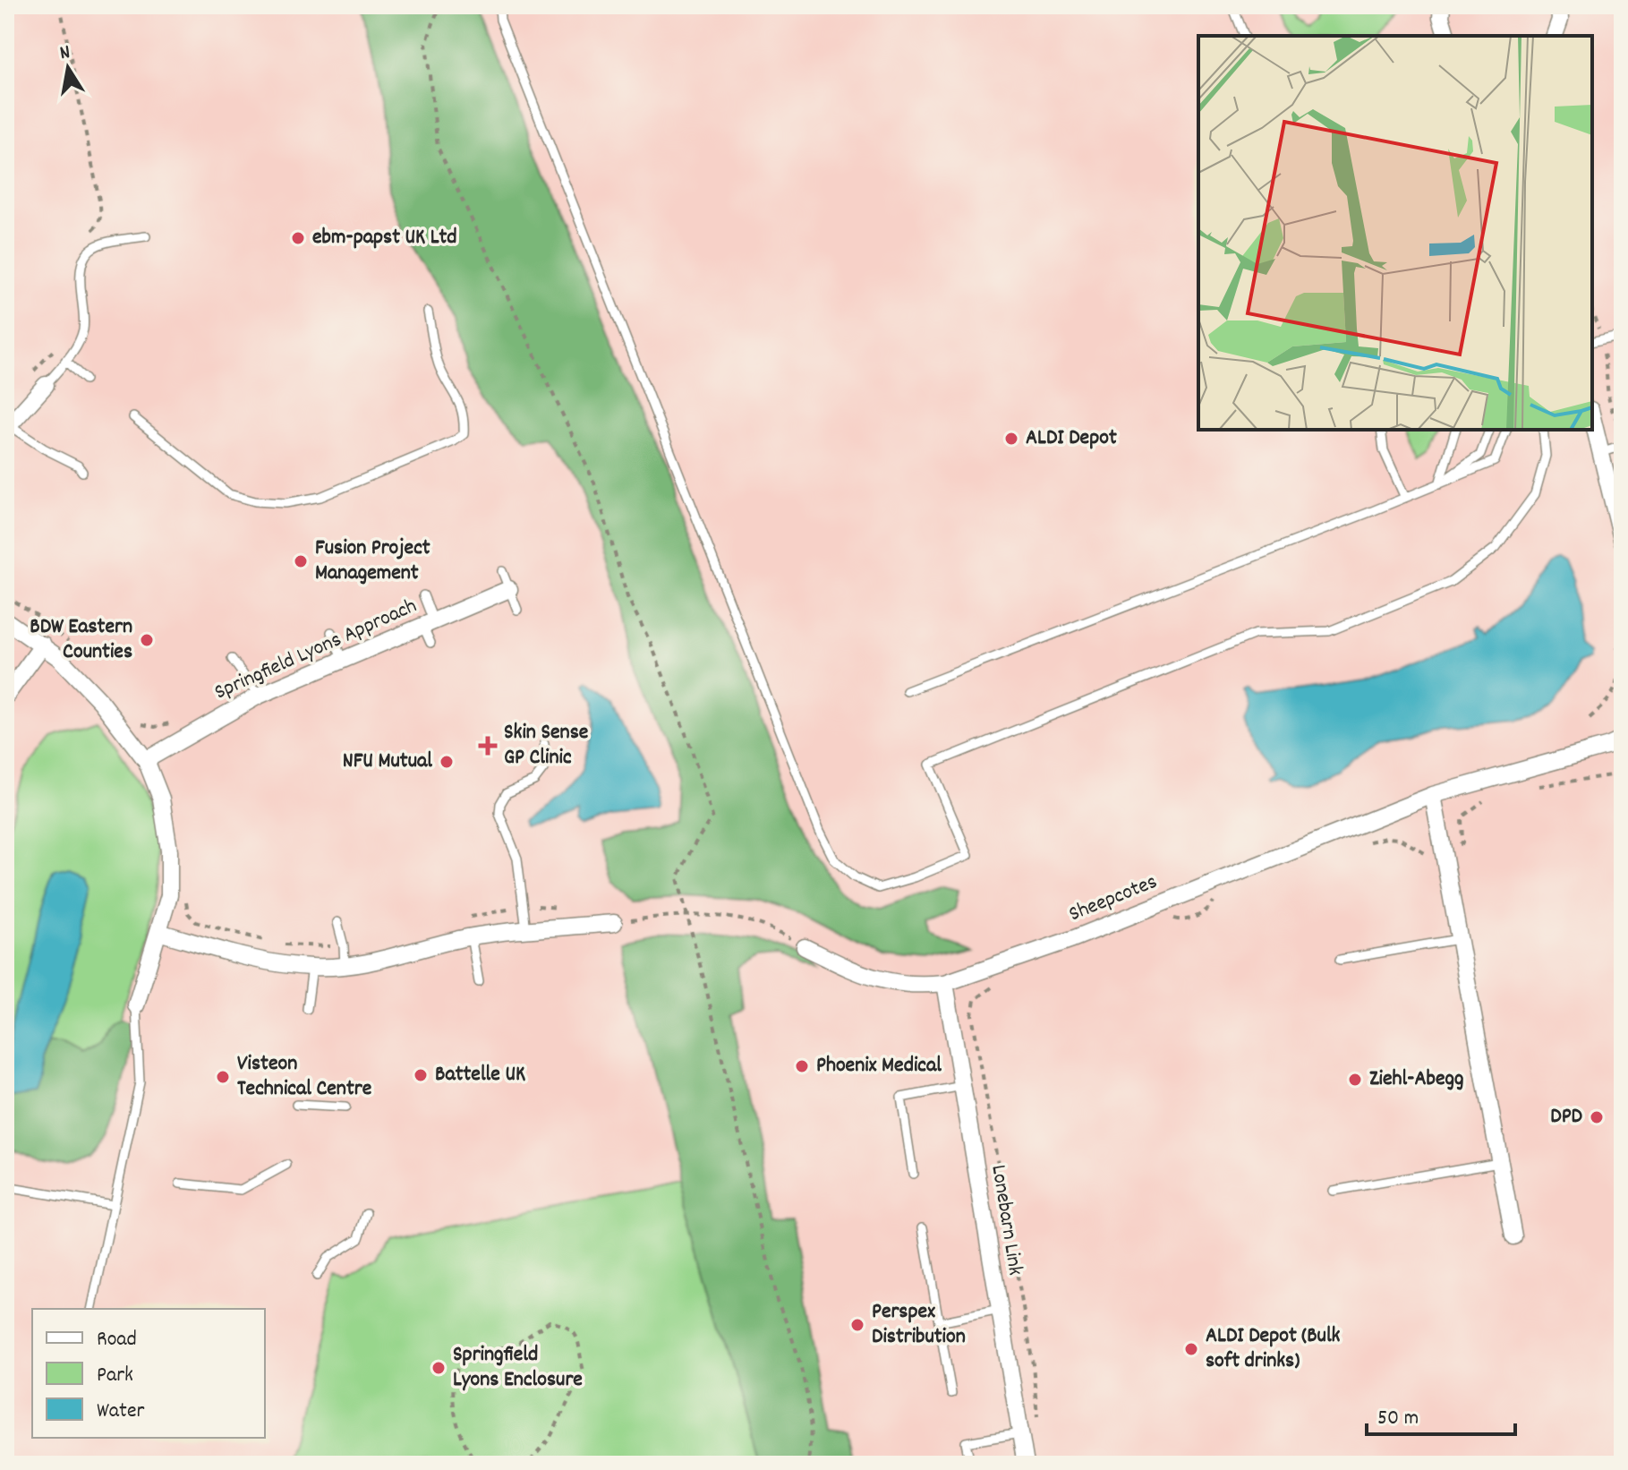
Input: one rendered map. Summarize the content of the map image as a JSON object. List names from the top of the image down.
{
  "streets": {
    "street": ["Springfield Lyons Approach", "Sheepcotes", "Lonebarn Link"]
  },
  "crossings": [
    ["Sheepcotes", "Lonebarn Link"]
  ],
  "places": {
    "other": [
      "ebm-papst UK Ltd",
      "ALDI Depot",
      "Fusion Project Management",
      "BDW Eastern Counties",
      "NFU Mutual",
      "Phoenix Medical",
      "Battelle UK",
      "Visteon Technical Centre",
      "Ziehl-Abegg",
      "DPD",
      "Perspex Distribution",
      "ALDI Depot (Bulk soft drinks)",
      "Springfield Lyons Enclosure"
    ],
    "health": ["Skin Sense GP Clinic"]
  },
  "legend": ["Road", "Park", "Water"],
  "scale_bar": "50 m",
  "north": "top"
}
